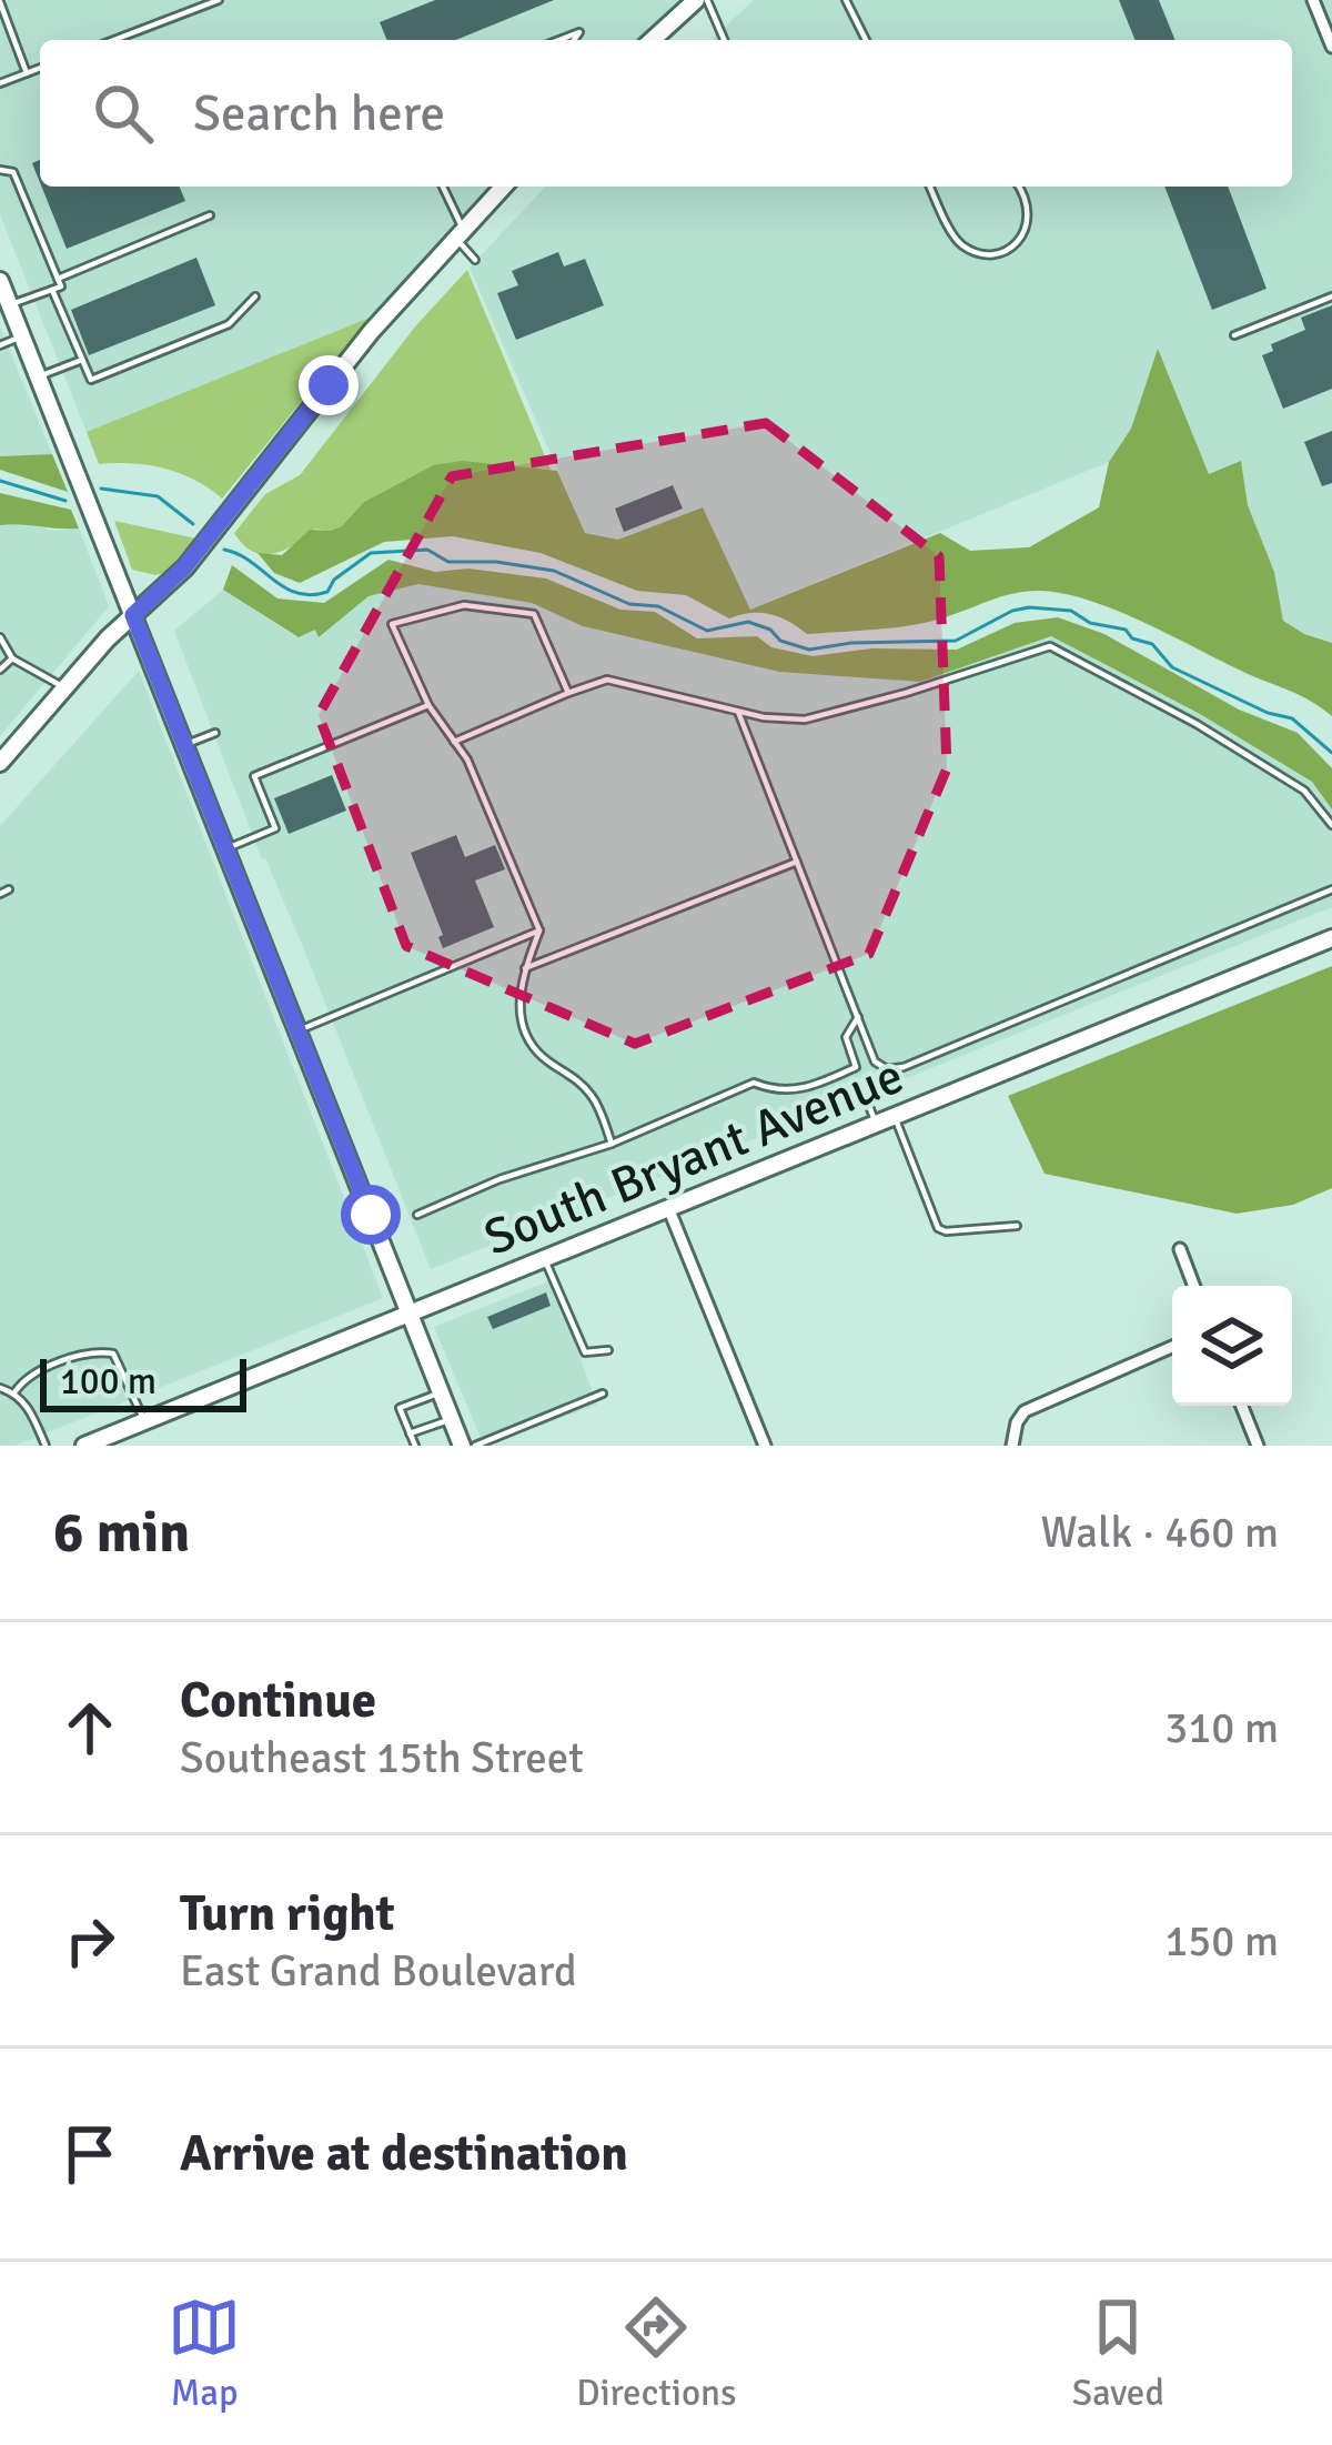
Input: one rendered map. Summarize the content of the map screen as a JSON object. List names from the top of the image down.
{
  "streets": {
    "street": ["South Bryant Avenue"]
  },
  "scale_bar": "100 m",
  "page": {
    "search": "Search here",
    "scale": "100 m",
    "heading": ["6 min", "Walk · 460 m"],
    "list": [
      ["Continue", "Southeast 15th Street", "310 m"],
      ["Turn right", "East Grand Boulevard", "150 m"],
      "Arrive at destination"
    ],
    "nav": ["Map", "Directions", "Saved"]
  }
}
